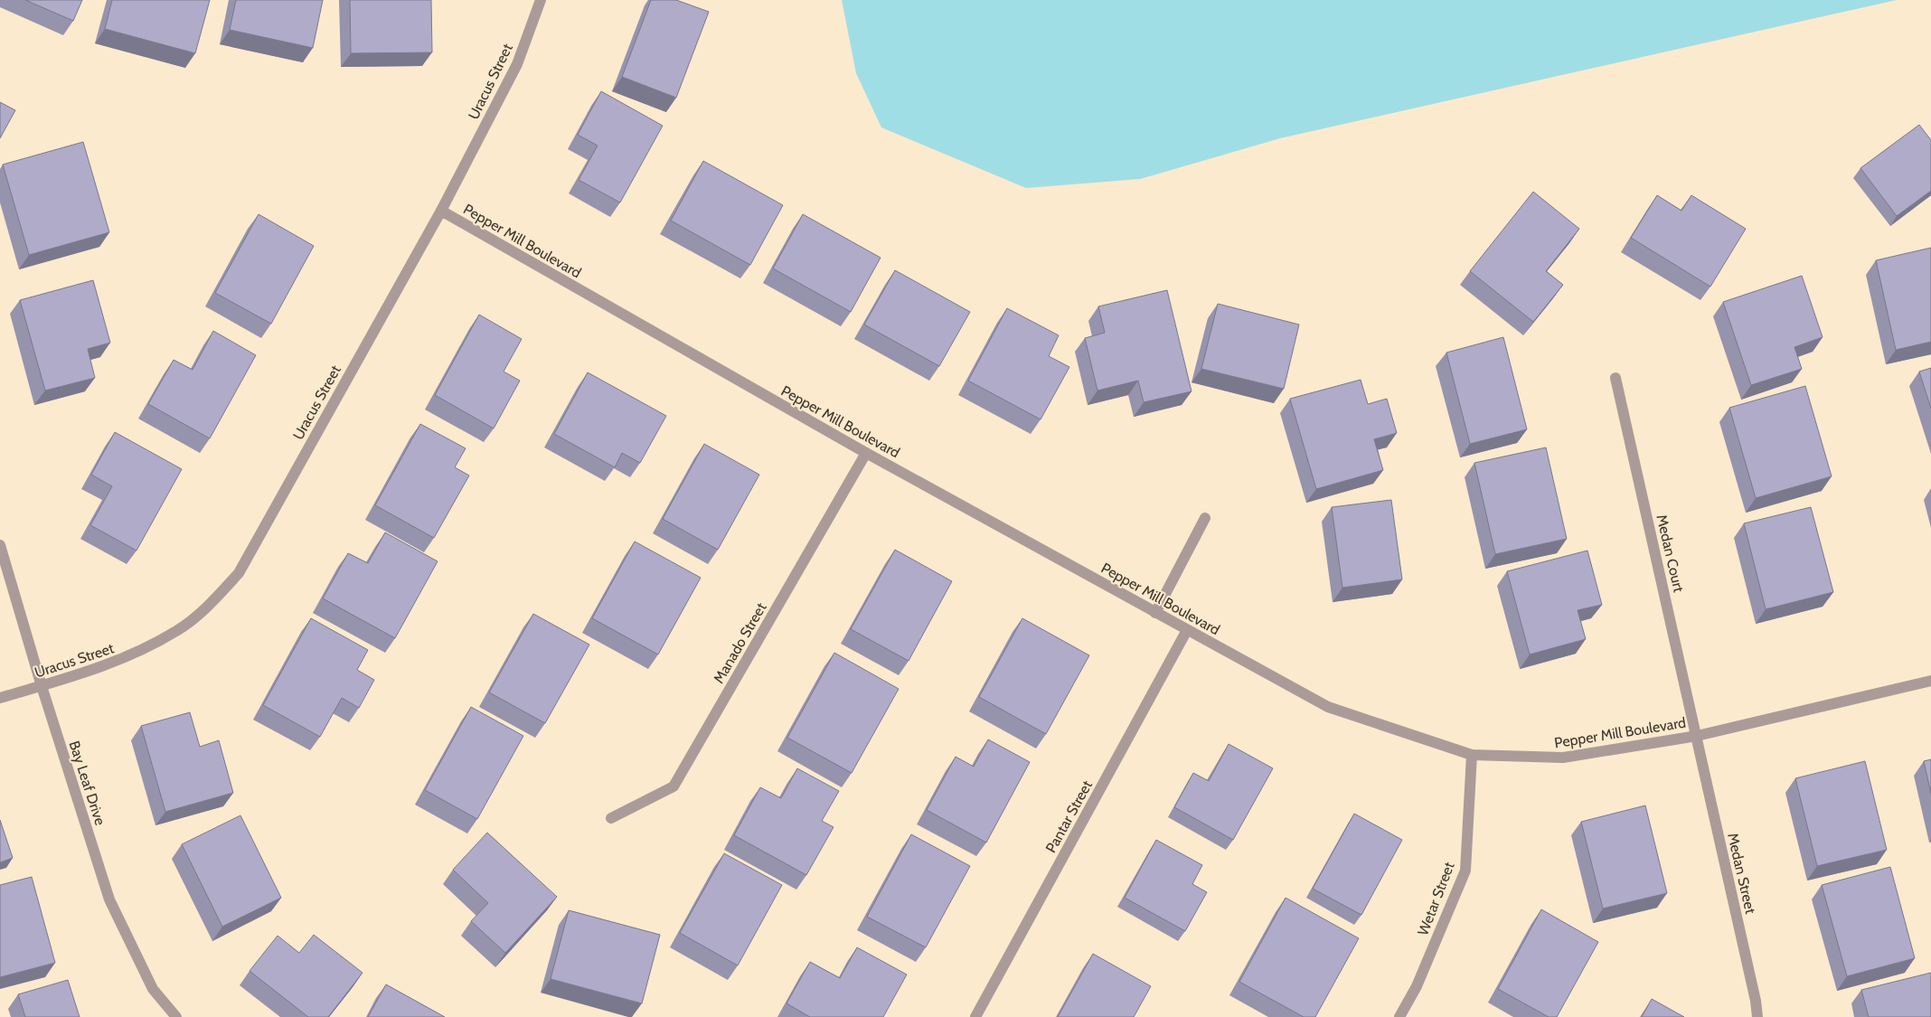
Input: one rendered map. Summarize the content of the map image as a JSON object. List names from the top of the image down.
{
  "streets": {
    "street": [
      "Uracus Street",
      "Pepper Mill Boulevard",
      "Medan Court",
      "Manado Street",
      "Bay Leaf Drive",
      "Pantar Street",
      "Medan Street",
      "Wetar Street"
    ]
  },
  "crossings": [
    ["Uracus Street", "Pepper Mill Boulevard"],
    ["Uracus Street", "Bay Leaf Drive"],
    ["Pepper Mill Boulevard", "Medan Court"],
    ["Pepper Mill Boulevard", "Manado Street"],
    ["Pepper Mill Boulevard", "Pantar Street"],
    ["Pepper Mill Boulevard", "Medan Street"],
    ["Pepper Mill Boulevard", "Wetar Street"],
    ["Medan Court", "Medan Street"]
  ]
}
